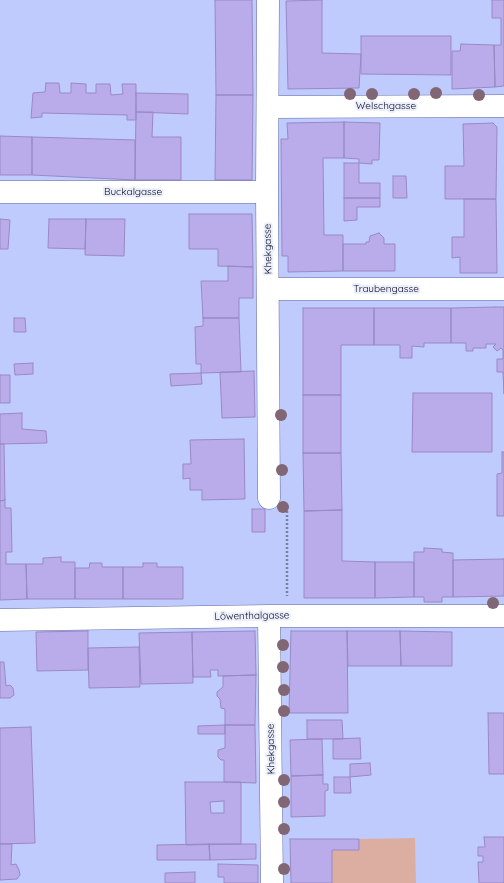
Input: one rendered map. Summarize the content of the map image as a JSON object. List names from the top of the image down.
{
  "streets": {
    "street": [
      "Welschgasse",
      "Buckalgasse",
      "Khekgasse",
      "Traubengasse",
      "Löwenthalgasse"
    ]
  },
  "crossings": [
    ["Welschgasse", "Khekgasse"],
    ["Buckalgasse", "Khekgasse"],
    ["Khekgasse", "Traubengasse"],
    ["Khekgasse", "Löwenthalgasse"]
  ]
}
